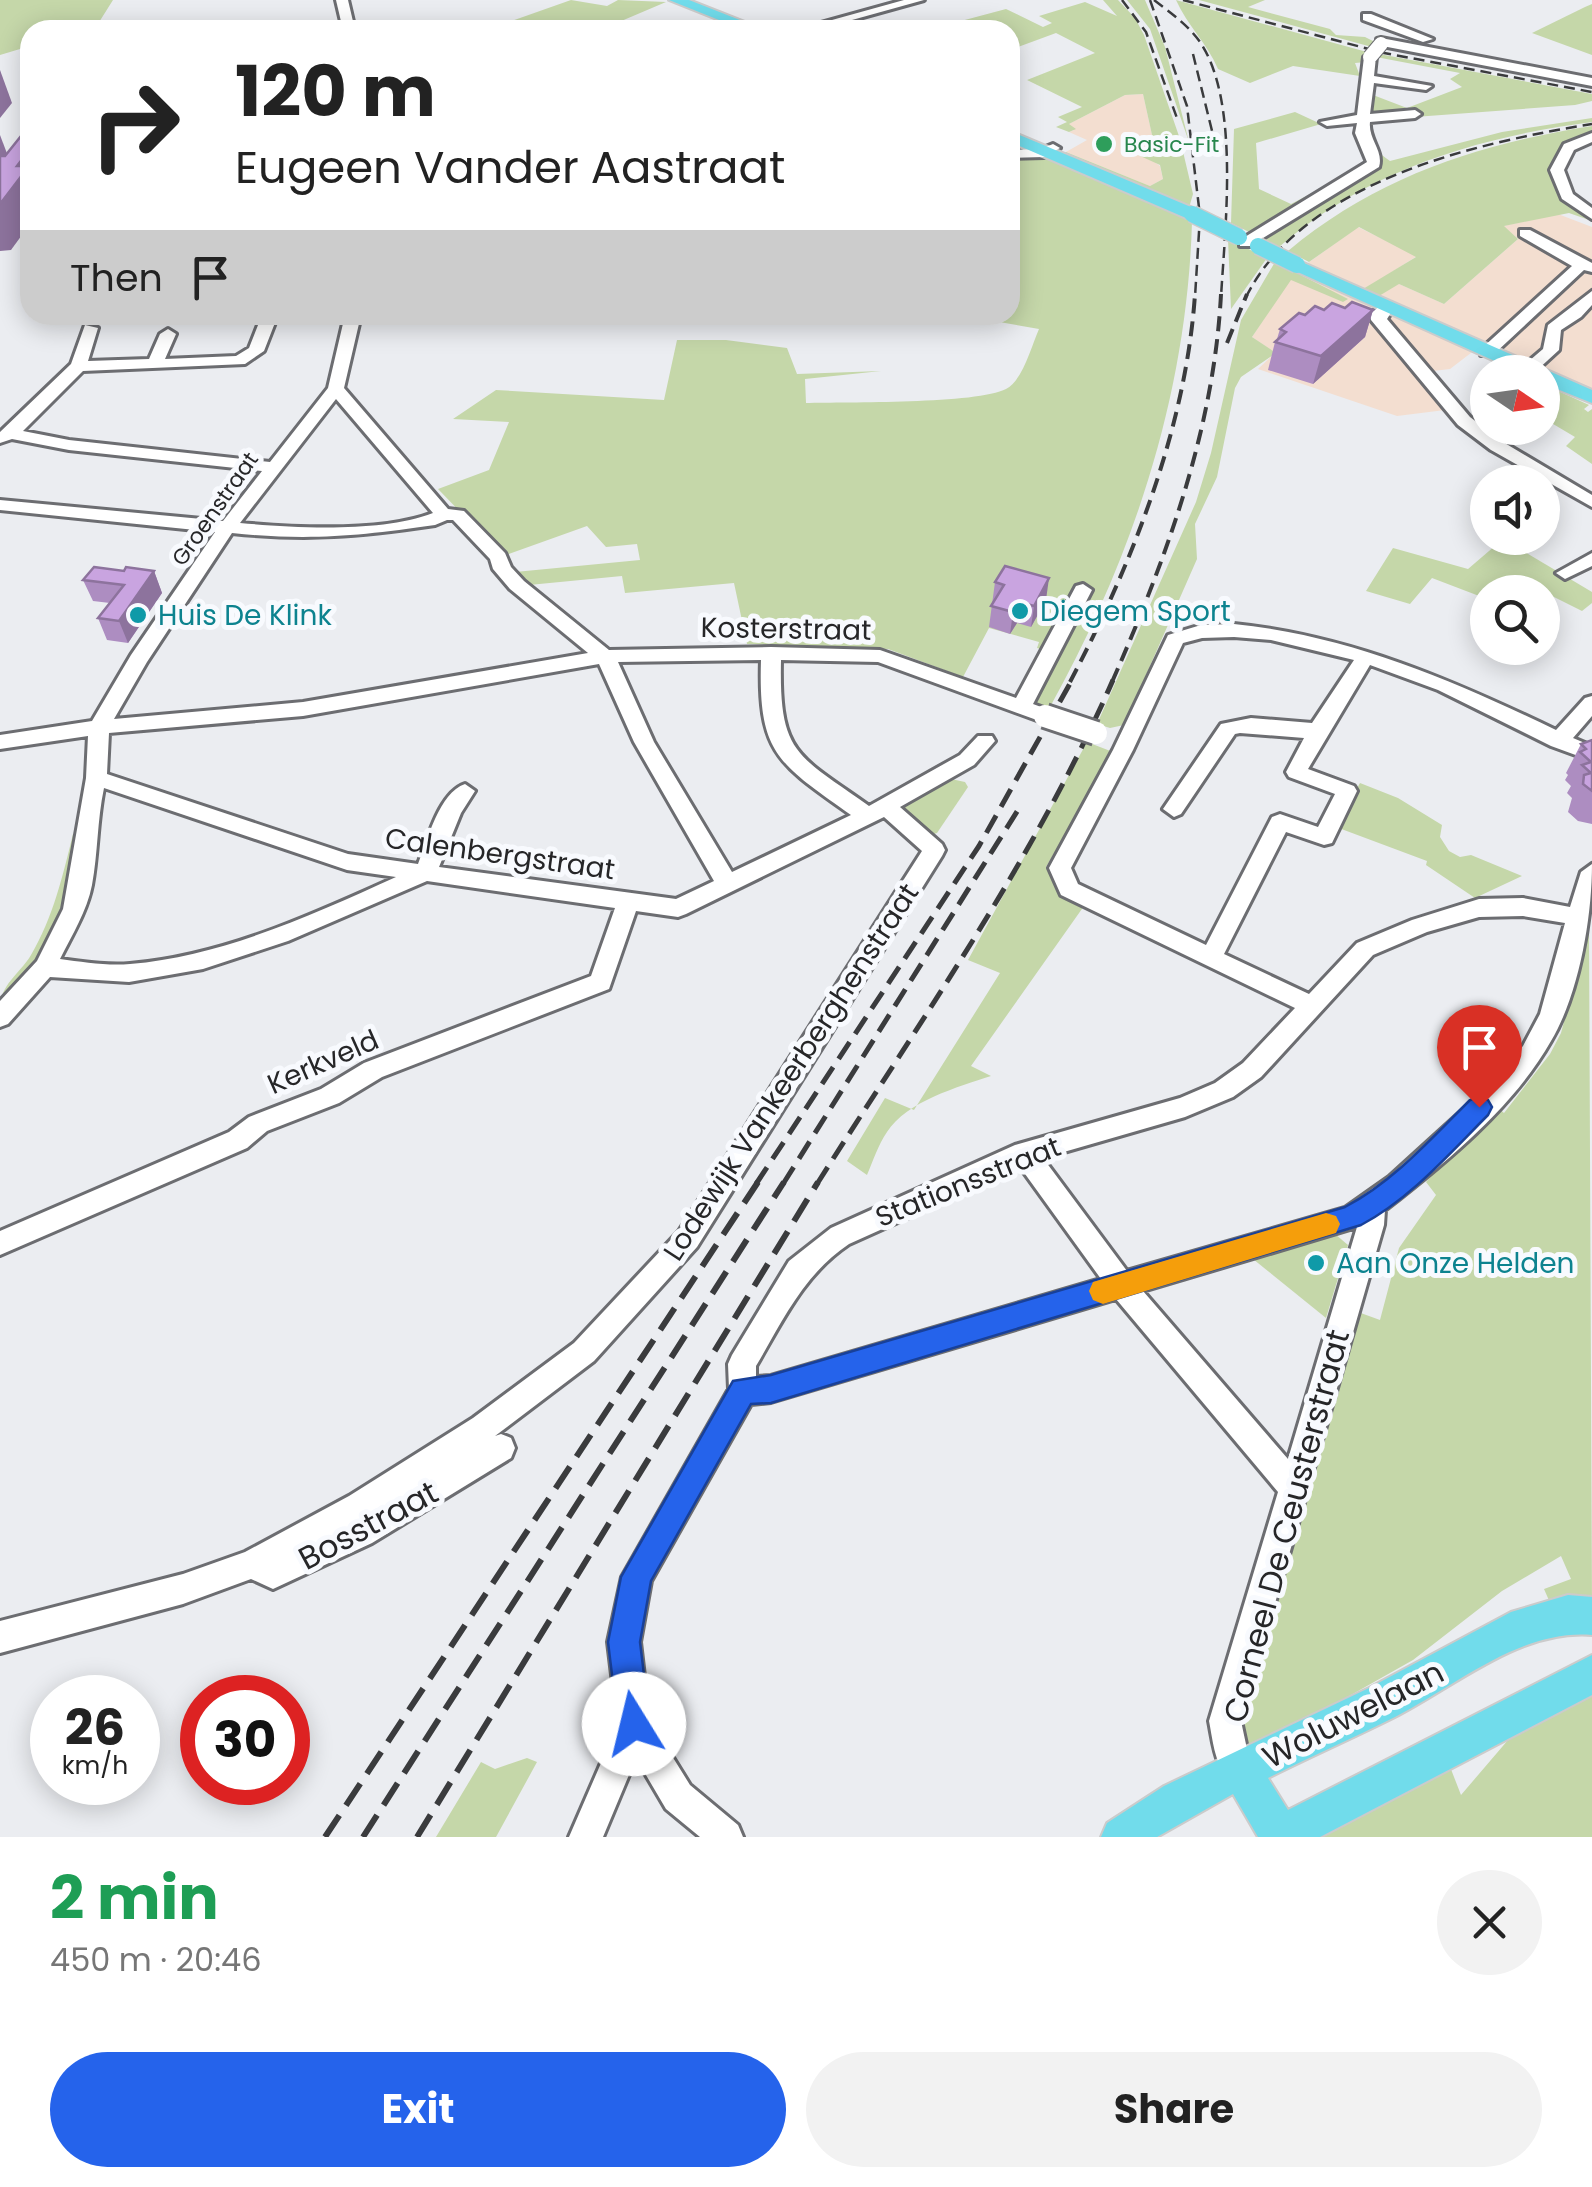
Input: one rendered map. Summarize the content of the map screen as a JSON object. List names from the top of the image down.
{
  "streets": {
    "main road": ["Corneel De Ceusterstraat", "Woluwelaan"],
    "street": [
      "Groenstraat",
      "Kosterstraat",
      "Calenbergstraat",
      "Kerkveld",
      "Lodewijk Vankeerberghenstraat",
      "Stationsstraat",
      "Bosstraat"
    ]
  },
  "crossings": [
    ["Groenstraat", "Kosterstraat"],
    ["Calenbergstraat", "Kerkveld"],
    ["Calenbergstraat", "Lodewijk Vankeerberghenstraat"],
    ["Lodewijk Vankeerberghenstraat", "Bosstraat"],
    ["Corneel De Ceusterstraat", "Woluwelaan"]
  ],
  "places": [
    "Basic-Fit",
    "Diegem Sport",
    "Huis De Klink",
    "Aan Onze Helden"
  ],
  "north": "right",
  "page": {
    "turn": ["120 m", "Eugeen Vander Aastraat"],
    "then": "Then",
    "speed": "26 km/h",
    "limit": "30",
    "heading": ["2 min", "450 m · 20:46"],
    "buttons": ["Exit", "Share"]
  }
}
